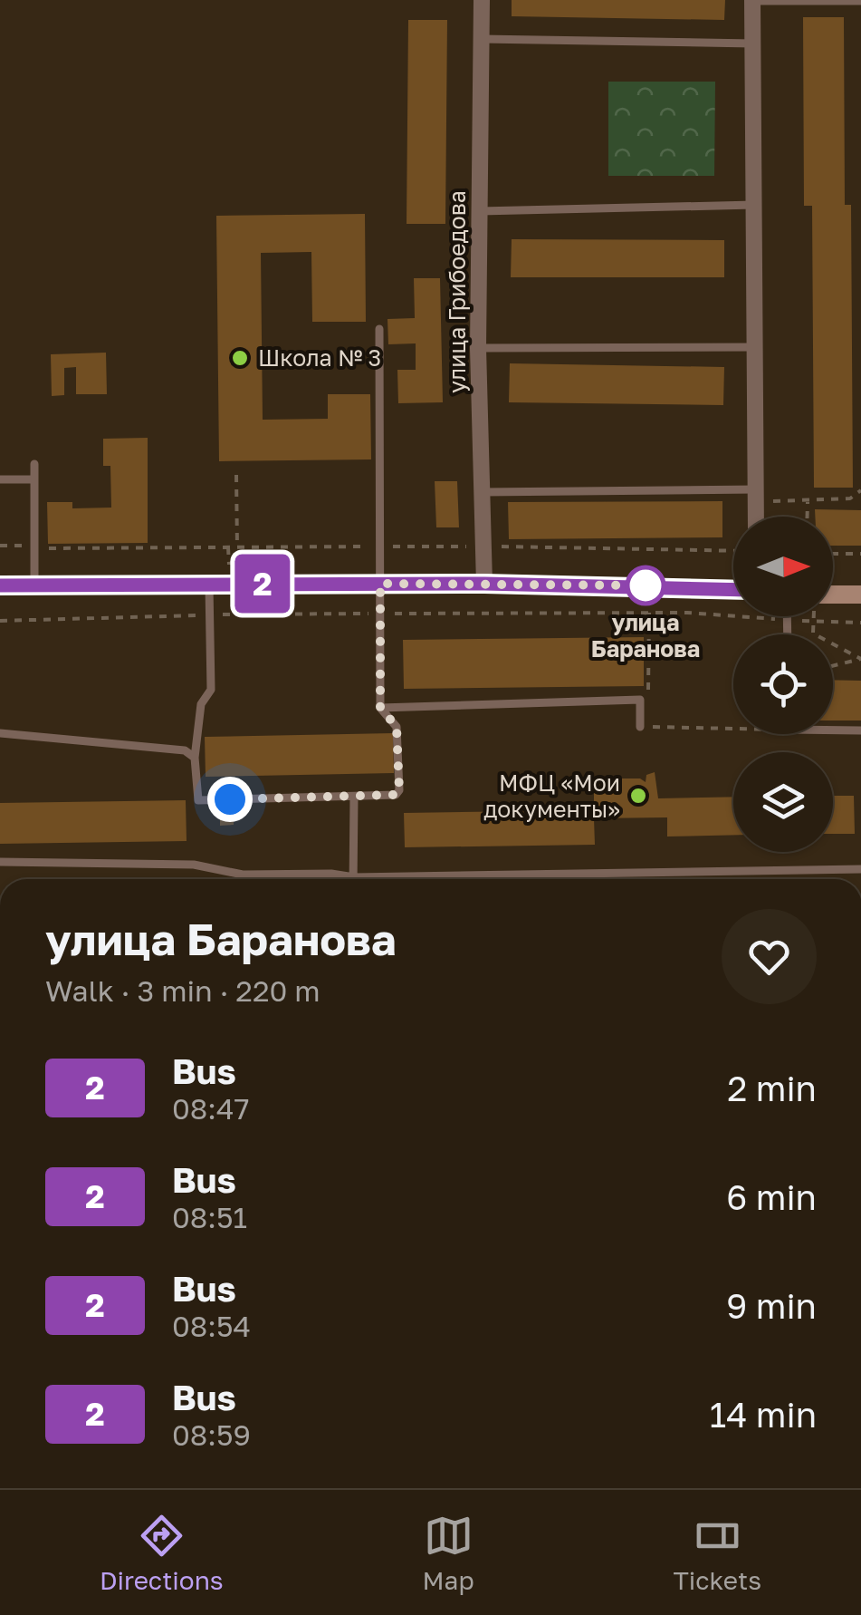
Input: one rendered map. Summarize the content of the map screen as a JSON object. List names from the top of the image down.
{
  "streets": {
    "street": ["улица Грибоедова"]
  },
  "places": ["Школа № 3", "улица Баранова", "МФЦ «Мои документы»"],
  "lines": ["bus line 2"],
  "north": "right",
  "page": {
    "on_map": "2",
    "heading": ["улица Баранова", "Walk · 3 min · 220 m"],
    "list": [
      {
        "mark": "2",
        "name": "Bus",
        "note": "08:47",
        "value": "2 min"
      },
      {
        "mark": "2",
        "name": "Bus",
        "note": "08:51",
        "value": "6 min"
      },
      {
        "mark": "2",
        "name": "Bus",
        "note": "08:54",
        "value": "9 min"
      },
      {
        "mark": "2",
        "name": "Bus",
        "note": "08:59",
        "value": "14 min"
      }
    ],
    "tabs": ["Directions", "Map", "Tickets"]
  }
}
